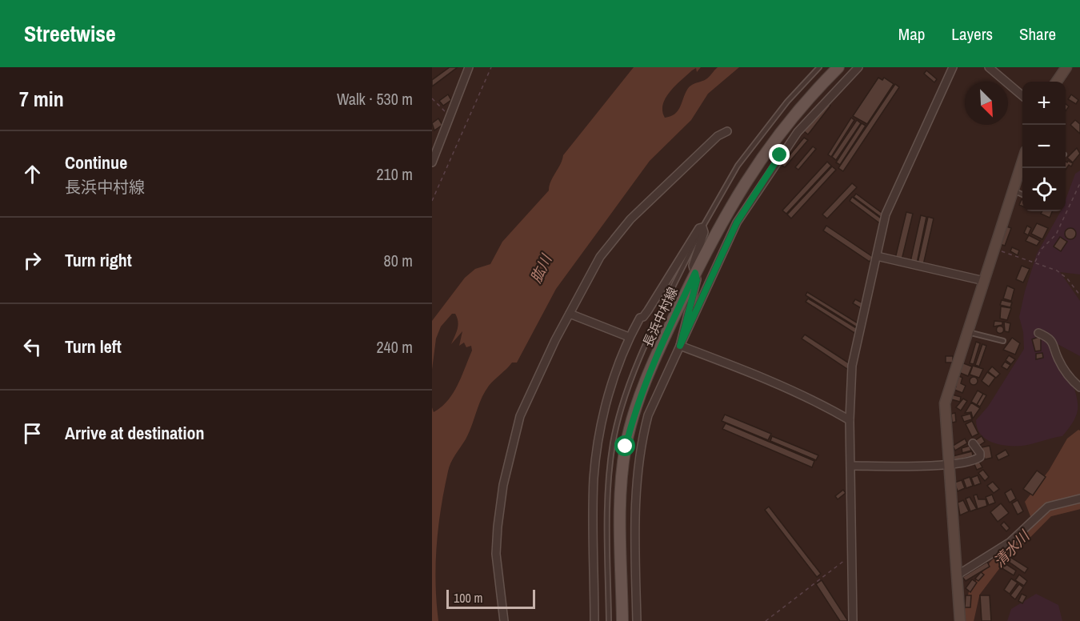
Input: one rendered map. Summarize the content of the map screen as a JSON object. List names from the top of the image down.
{
  "streets": {
    "main road": ["長浜中村線"]
  },
  "water": ["肱川", "清水川"],
  "scale_bar": "100 m",
  "north": "bottom right",
  "page": {
    "header": "Streetwise",
    "nav": ["Map", "Layers", "Share"],
    "heading": ["7 min", "Walk · 530 m"],
    "map_buttons": ["+", "−"],
    "list": [
      ["Continue", "長浜中村線", "210 m"],
      ["Turn right", "80 m"],
      ["Turn left", "240 m"],
      "Arrive at destination"
    ],
    "scale": "100 m"
  }
}
